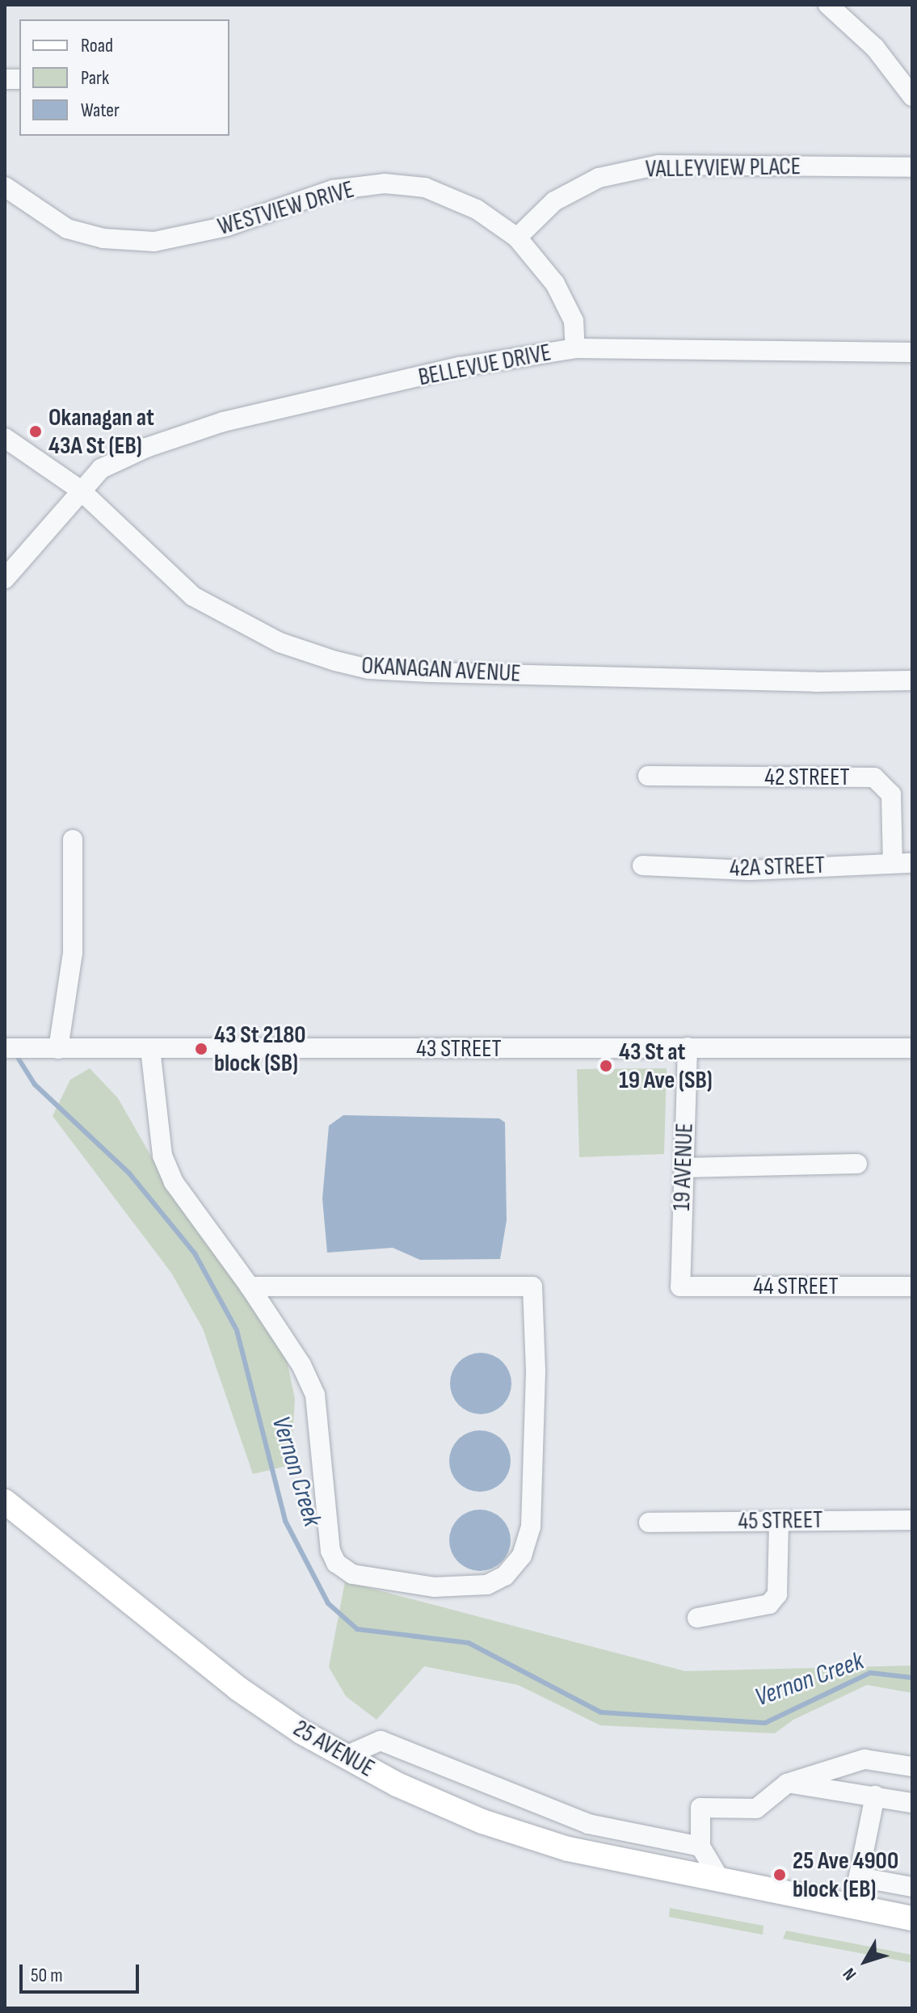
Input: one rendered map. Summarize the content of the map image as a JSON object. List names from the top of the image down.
{
  "streets": {
    "main road": ["25 AVENUE"],
    "street": [
      "VALLEYVIEW PLACE",
      "WESTVIEW DRIVE",
      "BELLEVUE DRIVE",
      "OKANAGAN AVENUE",
      "42 STREET",
      "42A STREET",
      "43 STREET",
      "19 AVENUE",
      "44 STREET",
      "45 STREET"
    ]
  },
  "crossings": [
    ["VALLEYVIEW PLACE", "WESTVIEW DRIVE"],
    ["WESTVIEW DRIVE", "BELLEVUE DRIVE"],
    ["BELLEVUE DRIVE", "OKANAGAN AVENUE"],
    ["42 STREET", "42A STREET"],
    ["43 STREET", "19 AVENUE"],
    ["19 AVENUE", "44 STREET"]
  ],
  "water": ["Vernon Creek"],
  "places": [
    "Okanagan at 43A St (EB)",
    "43 St 2180 block (SB)",
    "43 St at 19 Ave (SB)",
    "25 Ave 4900 block (EB)"
  ],
  "legend": ["Road", "Park", "Water"],
  "scale_bar": "50 m",
  "north": "bottom left"
}
